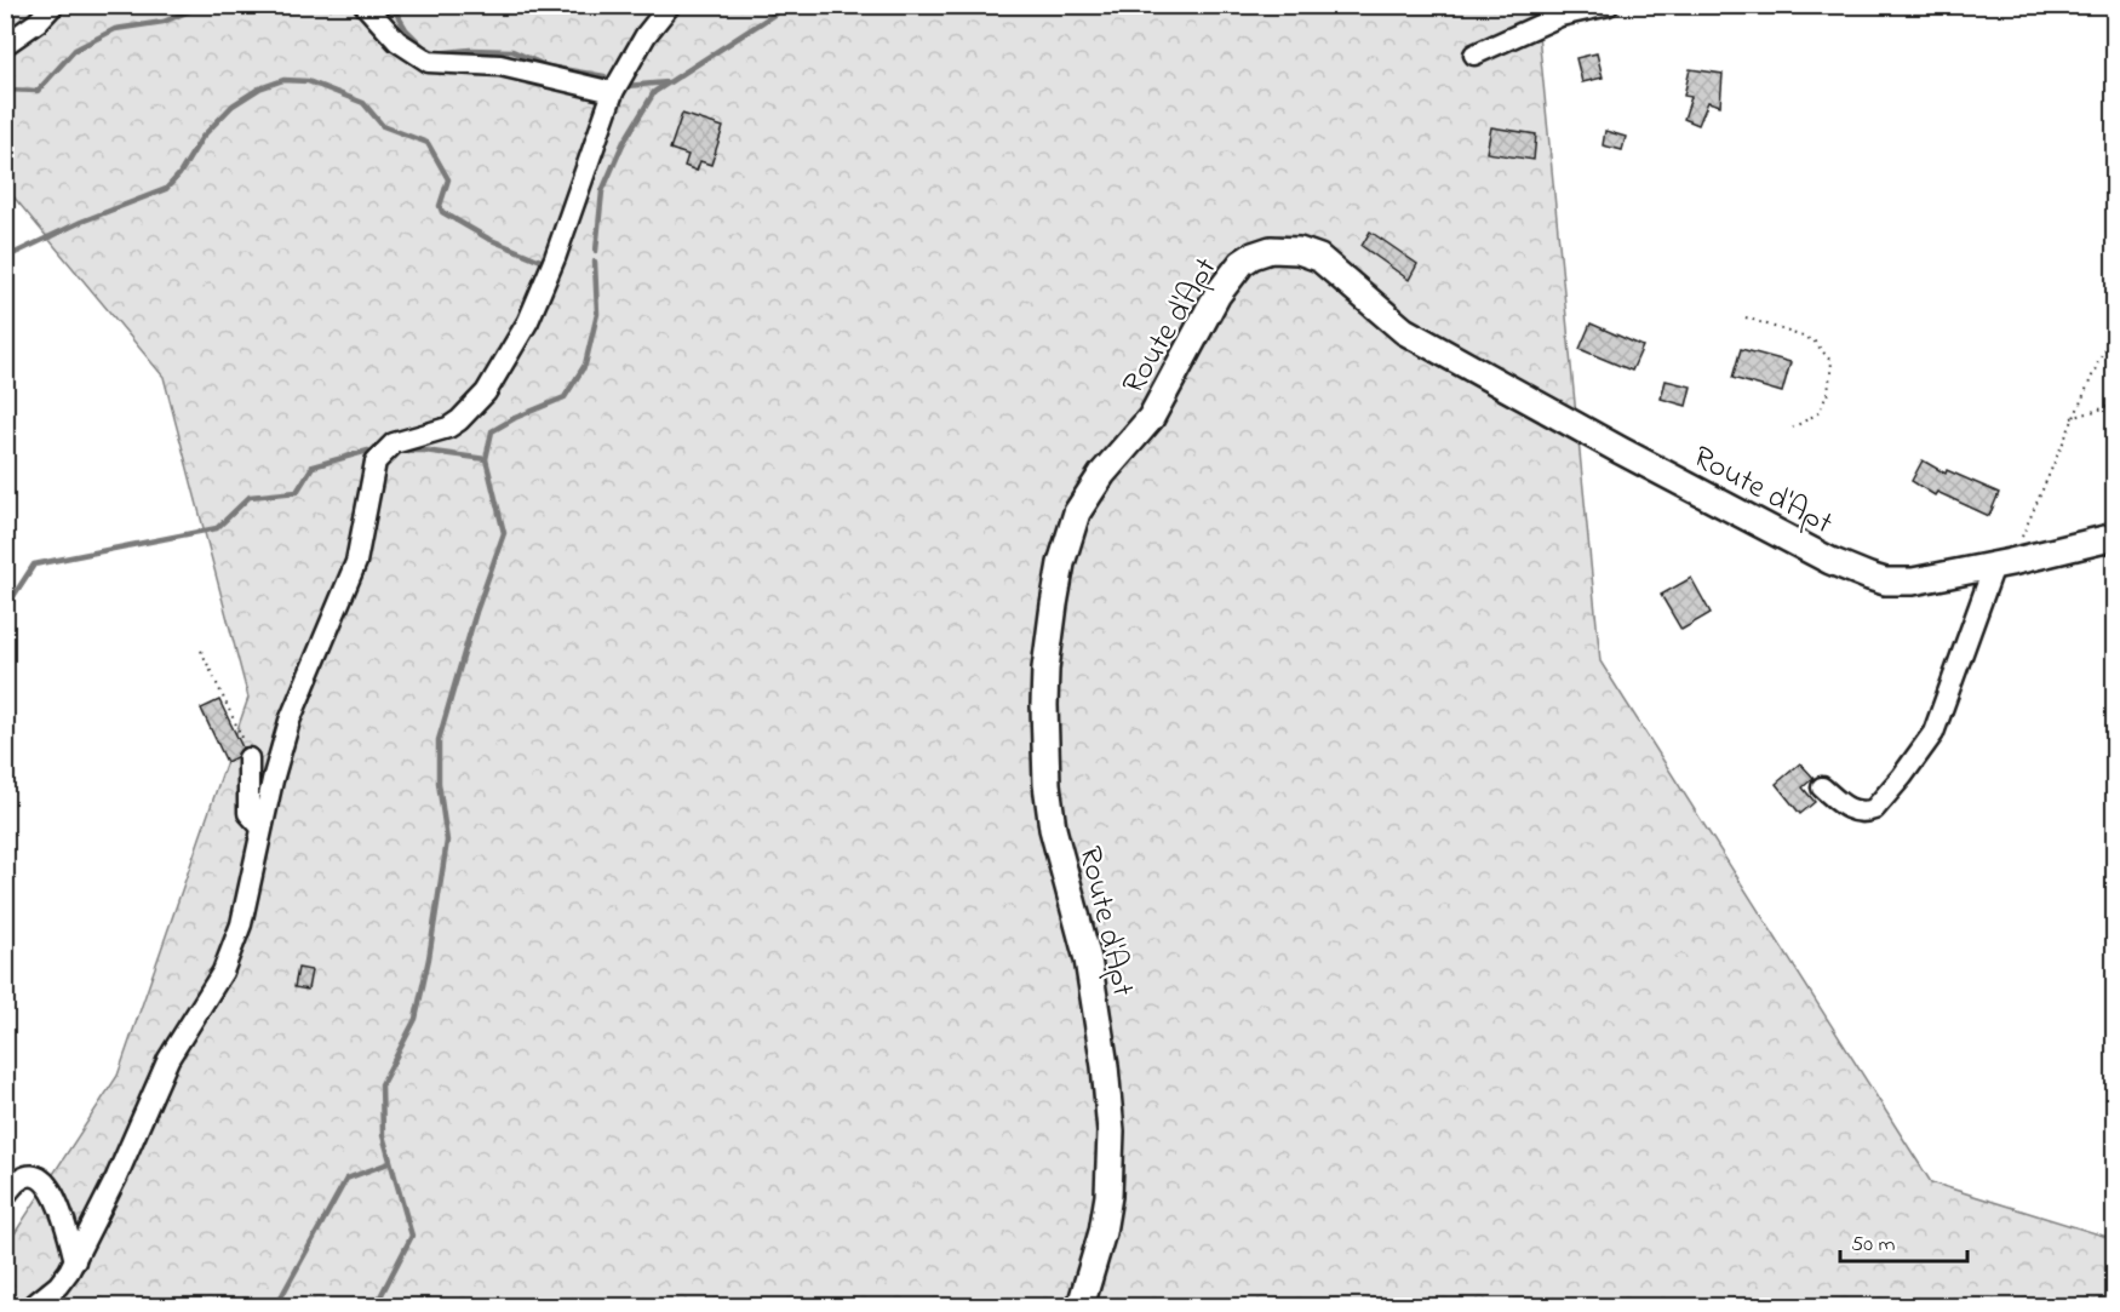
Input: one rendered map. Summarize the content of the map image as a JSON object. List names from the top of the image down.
{
  "streets": {
    "main road": ["Route d'Apt"]
  },
  "scale_bar": "50 m"
}
